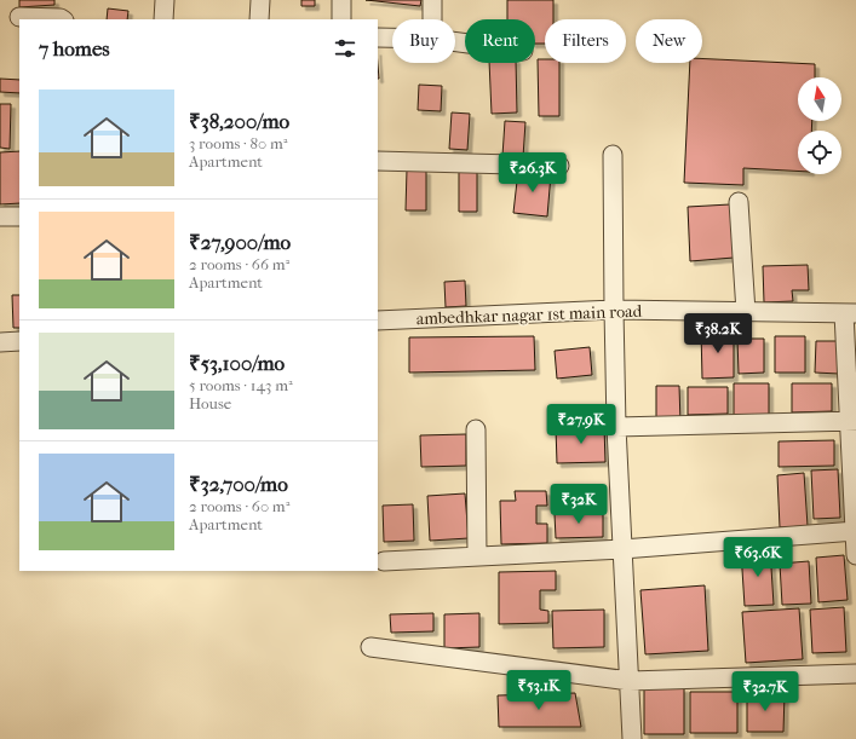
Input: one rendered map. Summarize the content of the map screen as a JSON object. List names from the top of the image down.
{
  "streets": {
    "street": ["ambedhkar nagar 1st main road"]
  },
  "north": "top",
  "page": {
    "chip": [
      "Buy",
      "Rent",
      "Filters",
      "New"
    ],
    "heading": "7 homes",
    "list": [
      {
        "name": "₹38,200/mo",
        "note": "3 rooms · 80 m² · Apartment"
      },
      {
        "name": "₹27,900/mo",
        "note": "2 rooms · 66 m² · Apartment"
      },
      {
        "name": "₹53,100/mo",
        "note": "5 rooms · 143 m² · House"
      },
      {
        "name": "₹32,700/mo",
        "note": "2 rooms · 60 m² · Apartment"
      }
    ],
    "price": [
      "₹26.3K",
      "₹38.2K",
      "₹27.9K",
      "₹32K",
      "₹63.6K",
      "₹53.1K",
      "₹32.7K"
    ]
  }
}
